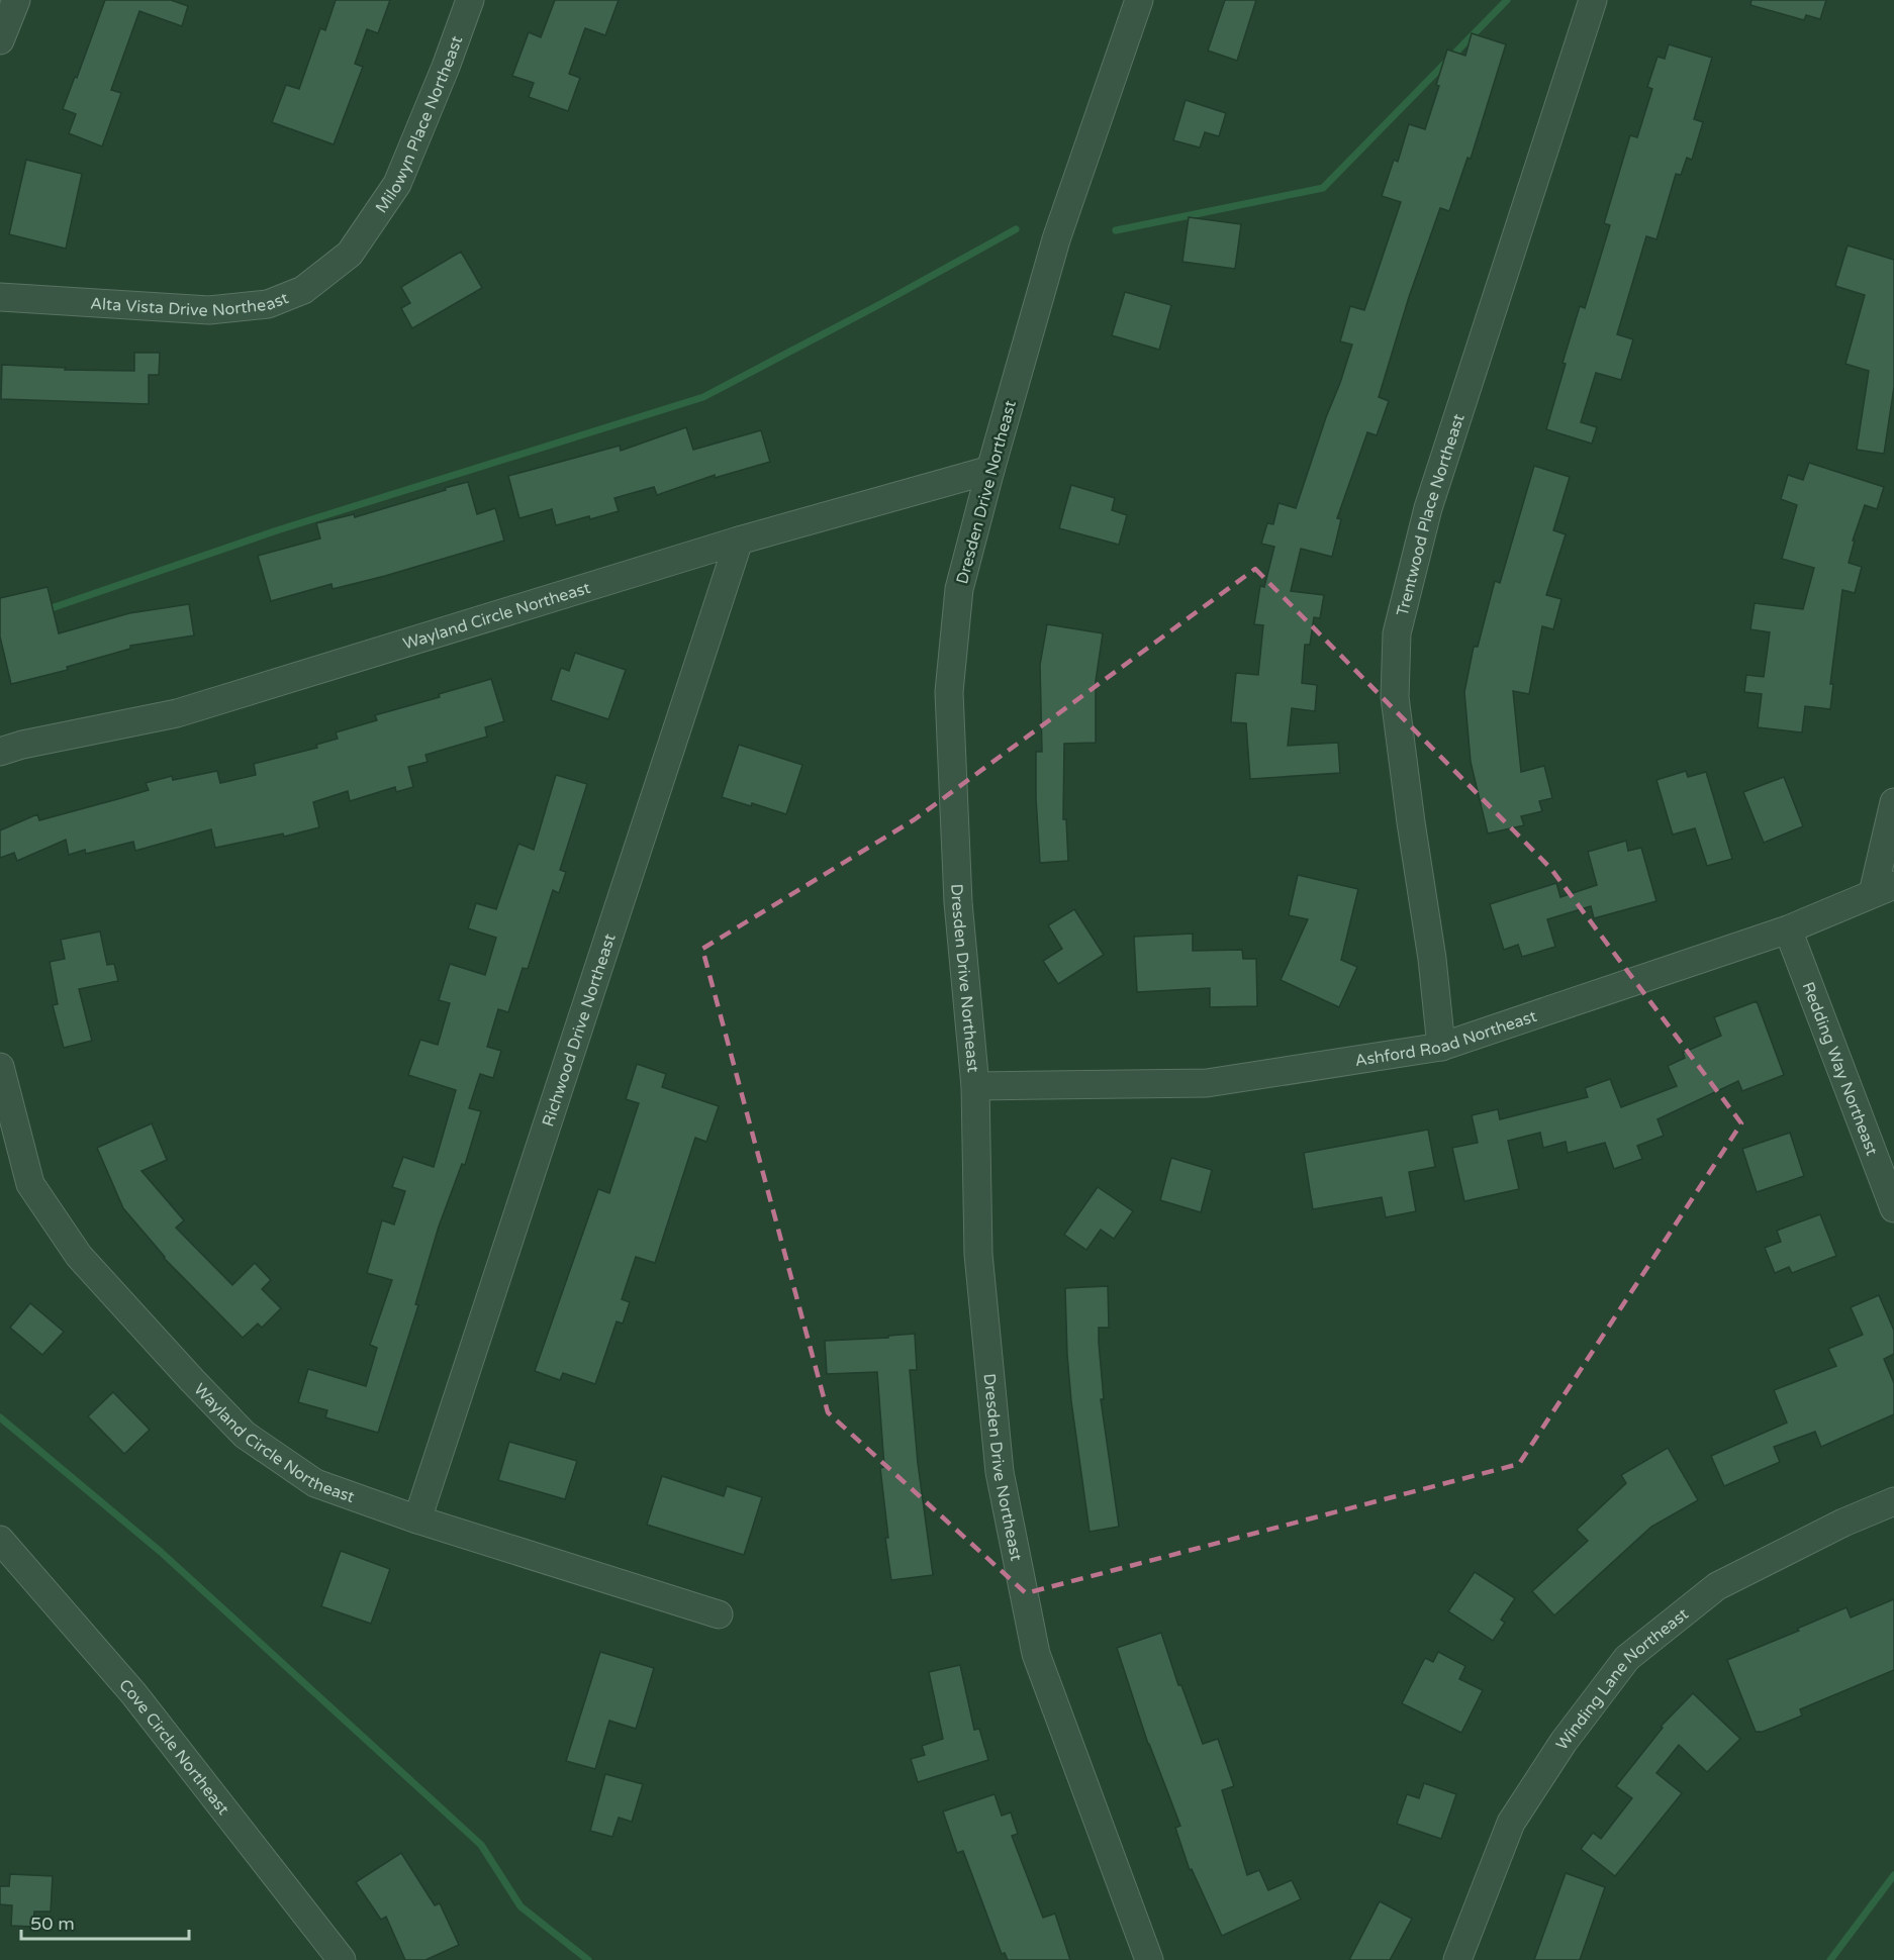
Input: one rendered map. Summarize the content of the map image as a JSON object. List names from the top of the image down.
{
  "streets": {
    "street": [
      "Milowyn Place Northeast",
      "Alta Vista Drive Northeast",
      "Dresden Drive Northeast",
      "Trentwood Place Northeast",
      "Wayland Circle Northeast",
      "Richwood Drive Northeast",
      "Ashford Road Northeast",
      "Redding Way Northeast",
      "Winding Lane Northeast",
      "Cove Circle Northeast"
    ]
  },
  "crossings": [
    ["Milowyn Place Northeast", "Alta Vista Drive Northeast"],
    ["Dresden Drive Northeast", "Wayland Circle Northeast"],
    ["Dresden Drive Northeast", "Ashford Road Northeast"],
    ["Trentwood Place Northeast", "Ashford Road Northeast"],
    ["Wayland Circle Northeast", "Richwood Drive Northeast"],
    ["Ashford Road Northeast", "Redding Way Northeast"]
  ],
  "scale_bar": "50 m"
}
